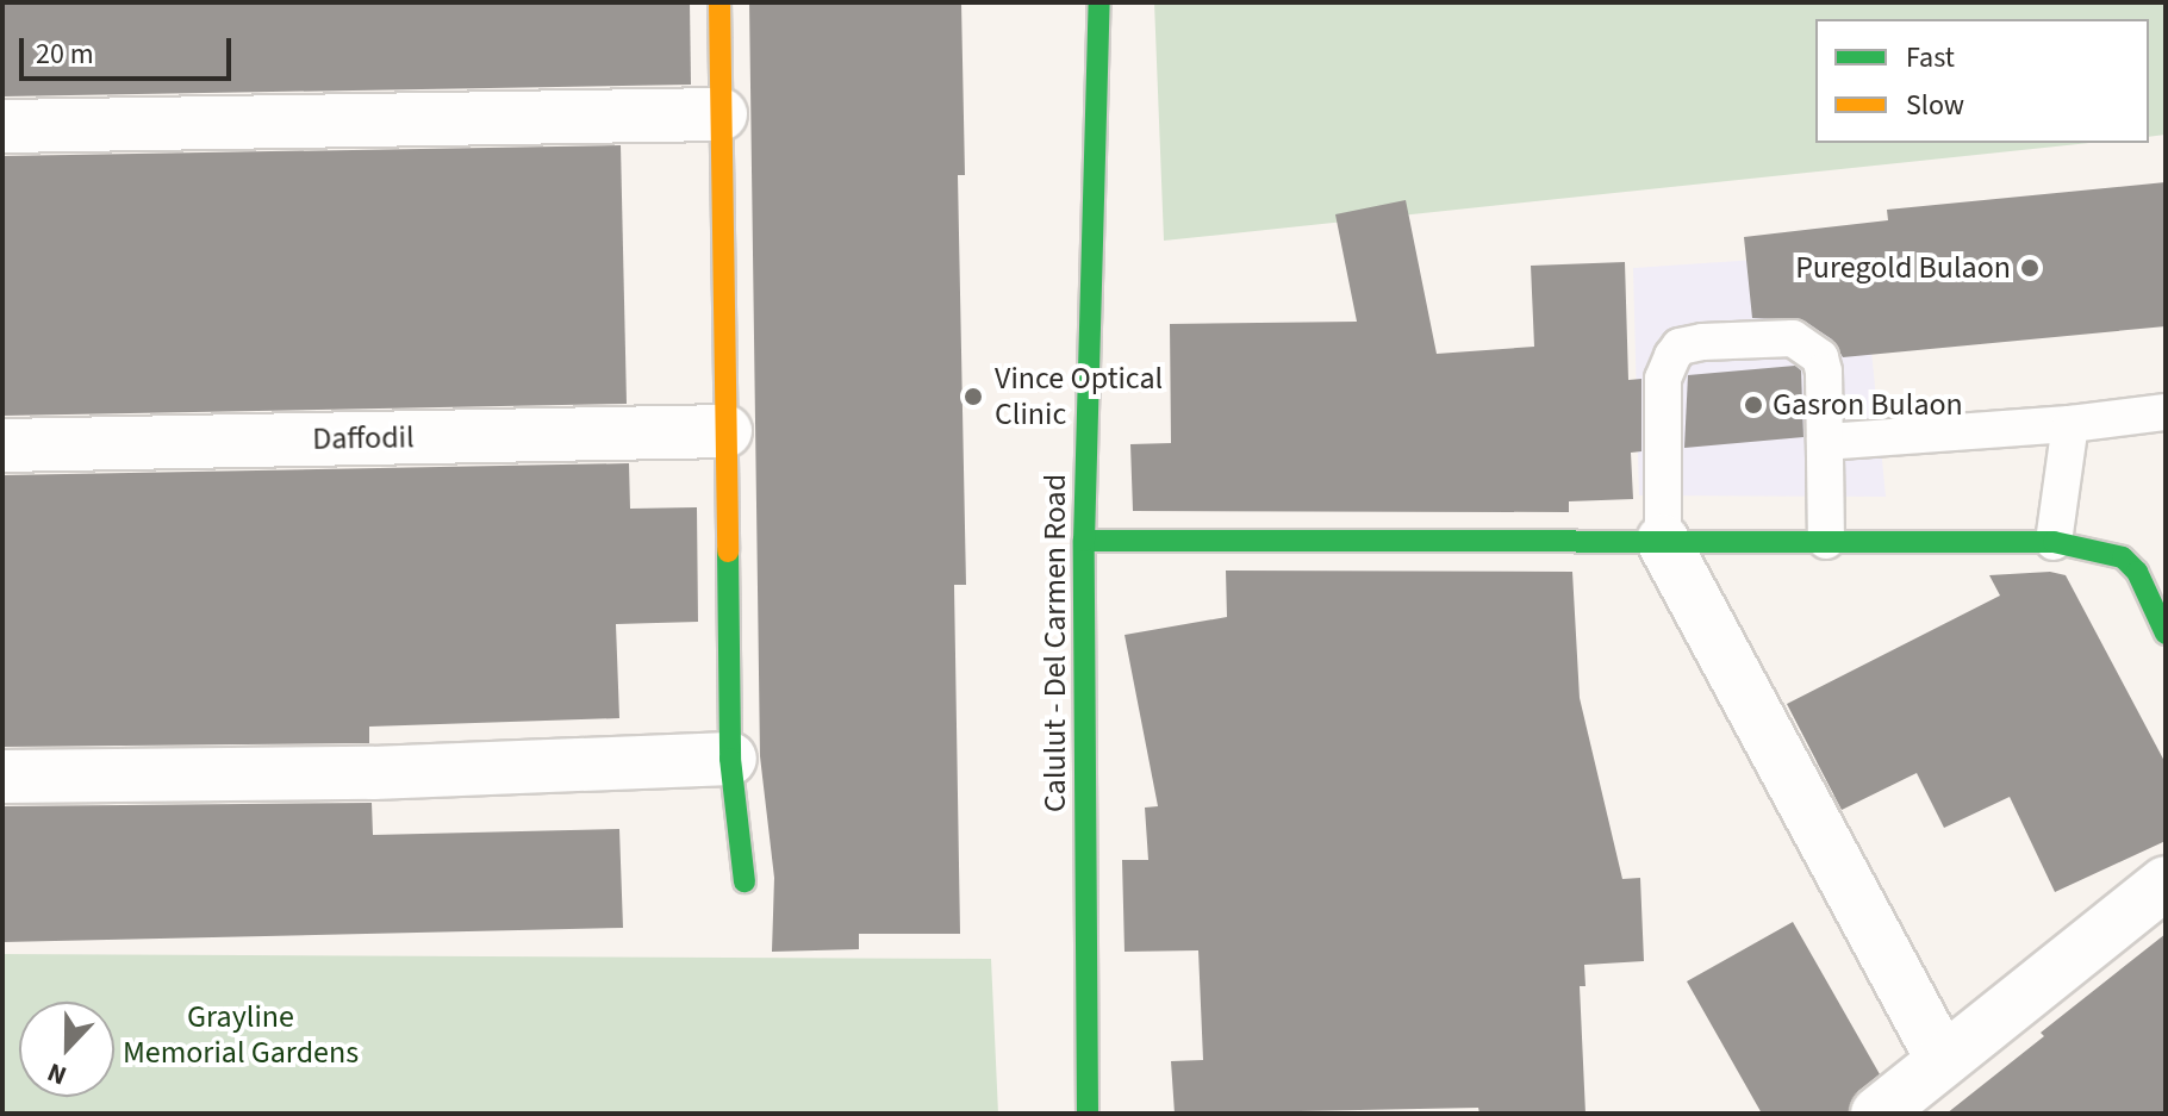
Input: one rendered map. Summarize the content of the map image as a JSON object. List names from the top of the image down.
{
  "streets": {
    "street": ["Daffodil", "Calulut - Del Carmen Road"]
  },
  "parks": ["Grayline Memorial Gardens"],
  "places": ["Puregold Bulaon", "Vince Optical Clinic", "Gasron Bulaon"],
  "legend": ["Fast", "Slow"],
  "scale_bar": "20 m",
  "north": "bottom"
}
